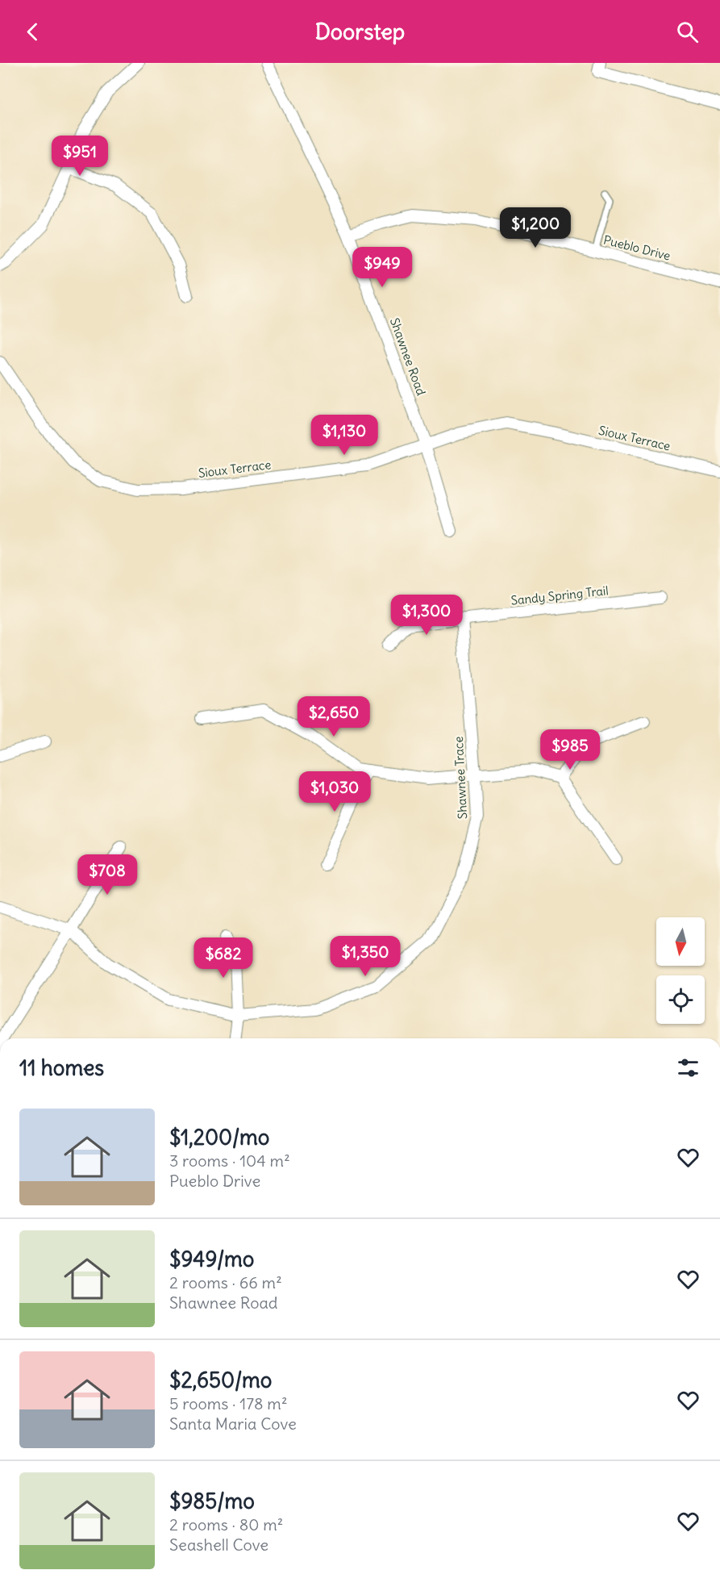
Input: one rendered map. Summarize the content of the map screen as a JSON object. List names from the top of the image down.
{
  "streets": {
    "street": [
      "Pueblo Drive",
      "Shawnee Road",
      "Sioux Terrace",
      "Sandy Spring Trail",
      "Shawnee Trace"
    ]
  },
  "crossings": [
    ["Pueblo Drive", "Shawnee Road"],
    ["Shawnee Road", "Sioux Terrace"],
    ["Sandy Spring Trail", "Shawnee Trace"]
  ],
  "north": "bottom",
  "page": {
    "header": "Doorstep",
    "price": [
      "$951",
      "$1,200",
      "$949",
      "$1,130",
      "$1,300",
      "$2,650",
      "$985",
      "$1,030",
      "$708",
      "$1,350",
      "$682"
    ],
    "heading": "11 homes",
    "list": [
      {
        "name": "$1,200/mo",
        "note": "3 rooms · 104 m² · Pueblo Drive"
      },
      {
        "name": "$949/mo",
        "note": "2 rooms · 66 m² · Shawnee Road"
      },
      {
        "name": "$2,650/mo",
        "note": "5 rooms · 178 m² · Santa Maria Cove"
      },
      {
        "name": "$985/mo",
        "note": "2 rooms · 80 m² · Seashell Cove"
      }
    ]
  }
}
